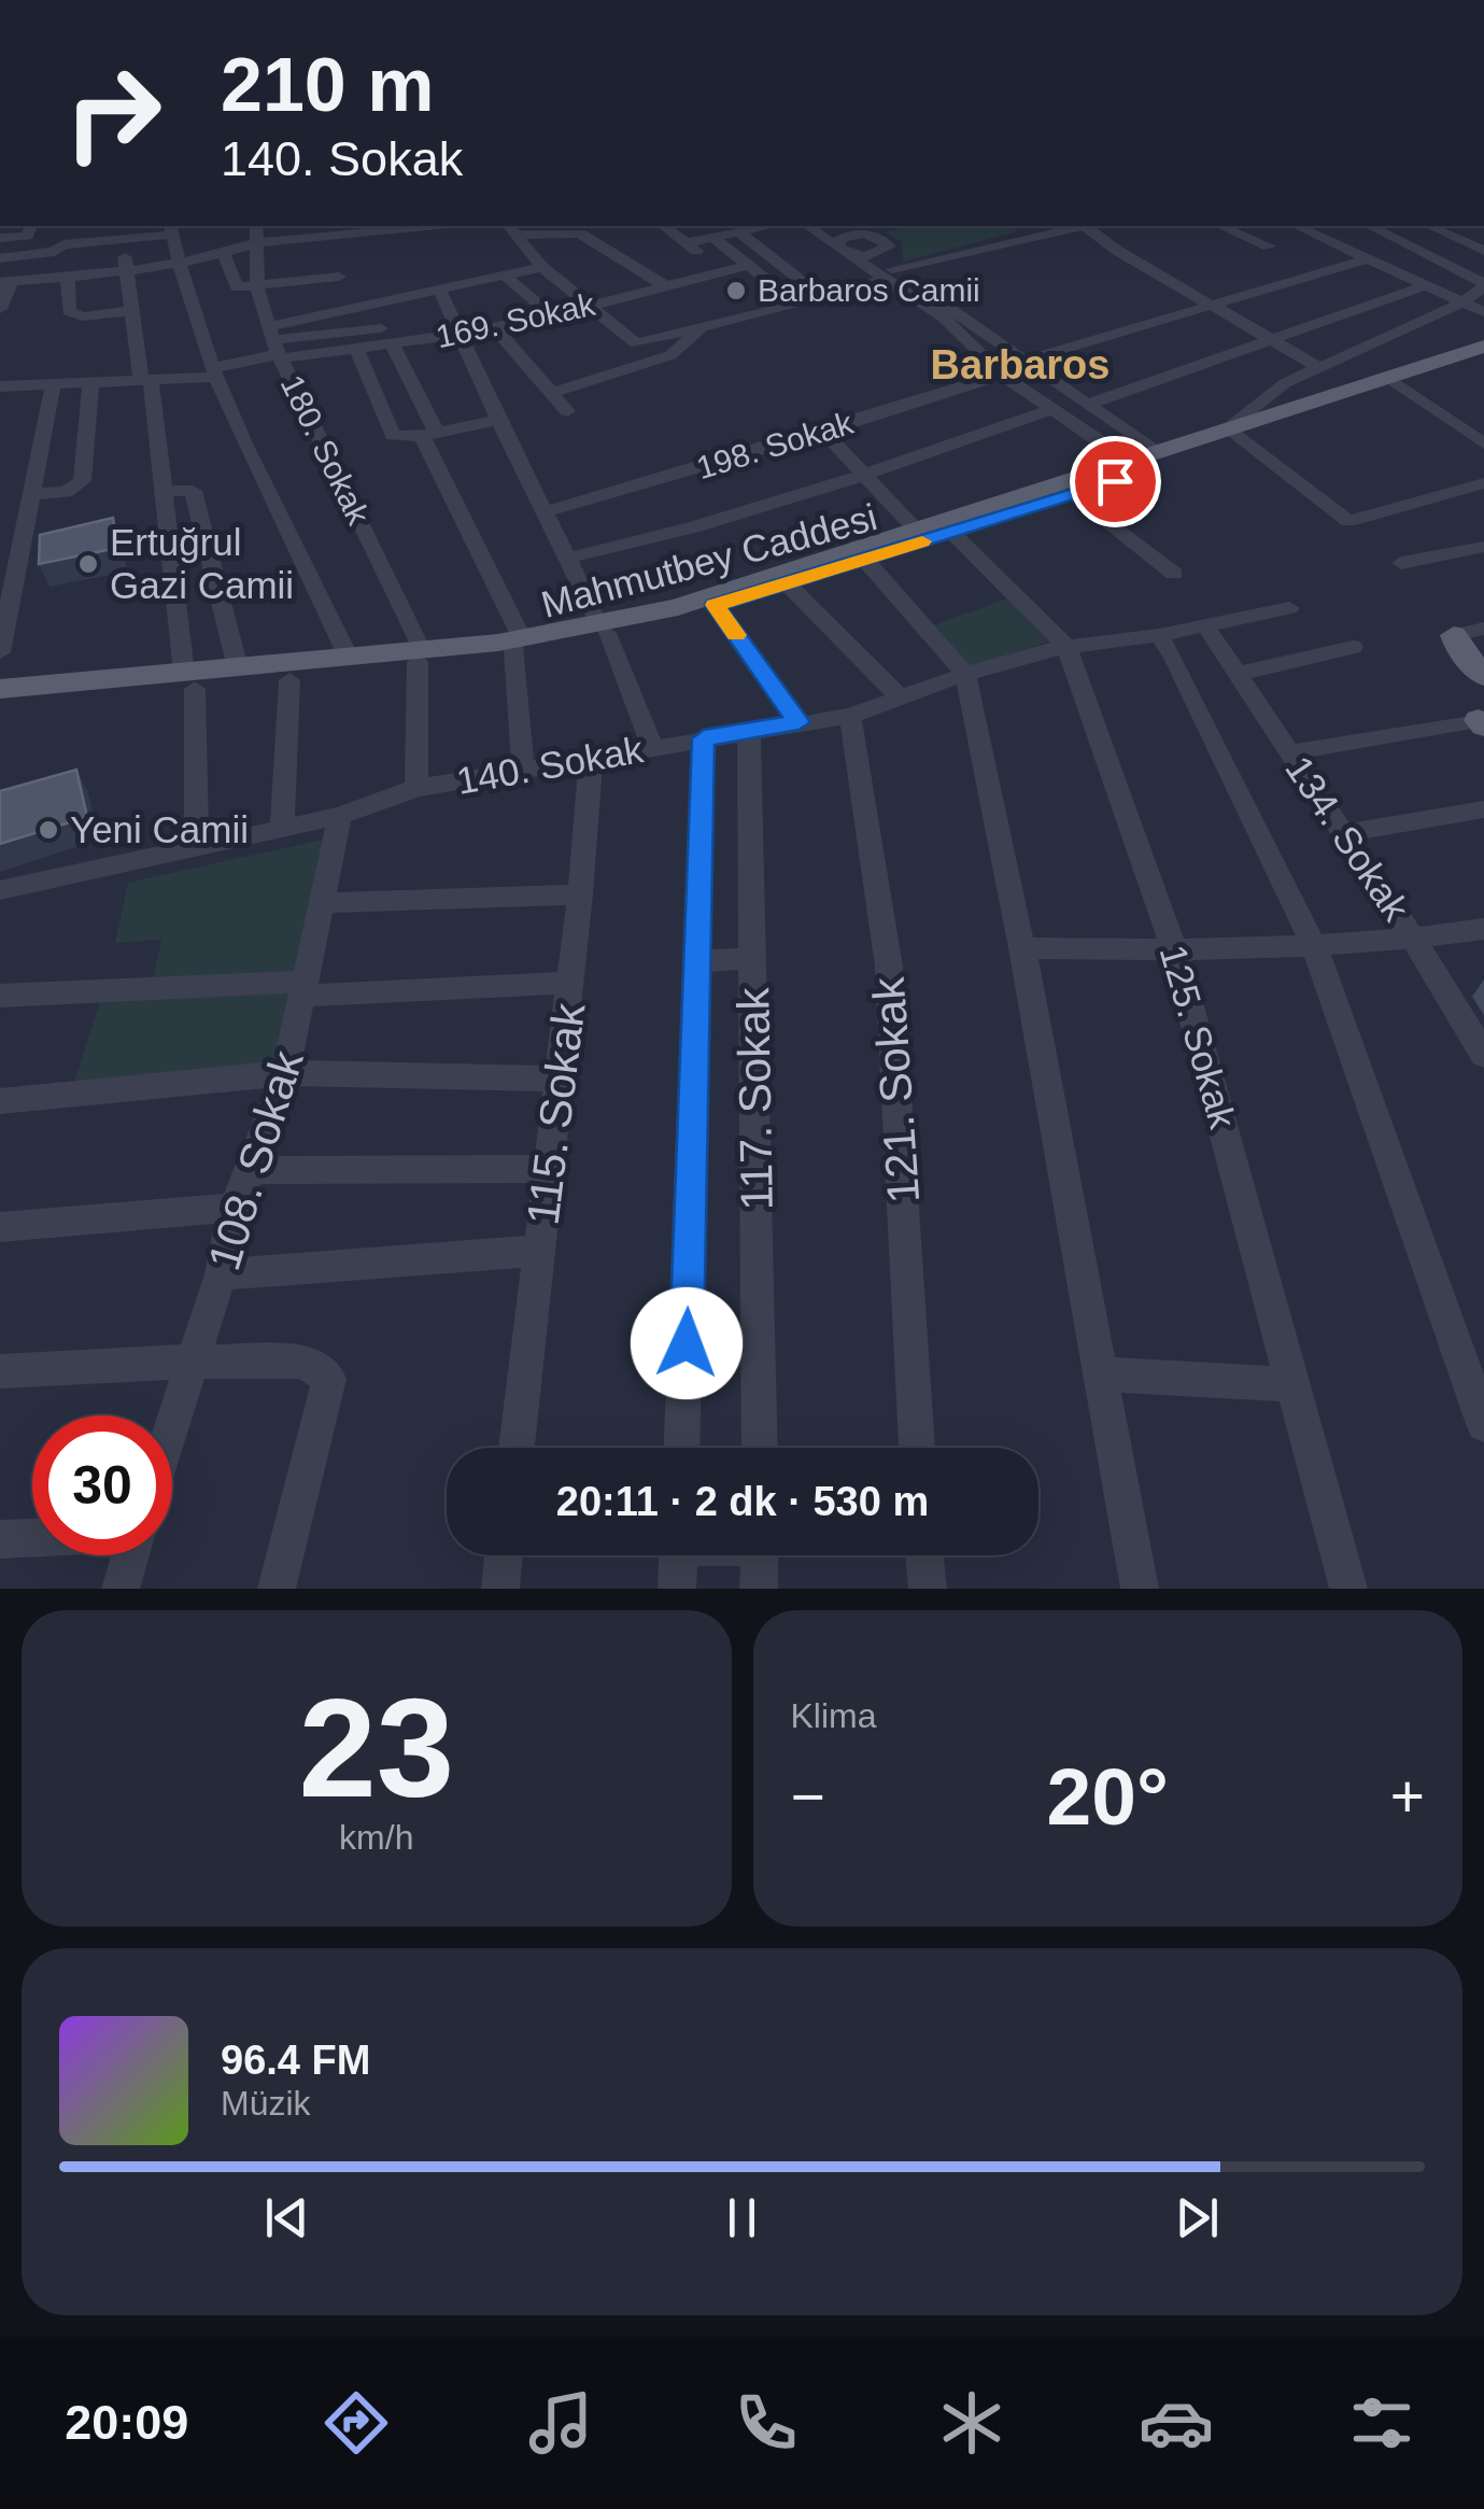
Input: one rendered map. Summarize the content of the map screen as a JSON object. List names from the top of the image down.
{
  "streets": {
    "main road": ["Mahmutbey Caddesi"],
    "street": [
      "169. Sokak",
      "198. Sokak",
      "180. Sokak",
      "140. Sokak",
      "134. Sokak",
      "125. Sokak",
      "121. Sokak",
      "117. Sokak",
      "115. Sokak",
      "108. Sokak"
    ]
  },
  "crossings": [
    ["169. Sokak", "180. Sokak"],
    ["198. Sokak", "125. Sokak"],
    ["180. Sokak", "Mahmutbey Caddesi"],
    ["Mahmutbey Caddesi", "125. Sokak"],
    ["140. Sokak", "134. Sokak"],
    ["140. Sokak", "125. Sokak"],
    ["140. Sokak", "121. Sokak"],
    ["140. Sokak", "117. Sokak"],
    ["140. Sokak", "115. Sokak"],
    ["140. Sokak", "108. Sokak"]
  ],
  "districts": ["Barbaros"],
  "places": ["Barbaros Camii", "Ertuğrul Gazi Camii", "Yeni Camii"],
  "page": {
    "turn": ["210 m", "140. Sokak"],
    "limit": "30",
    "trip": "20:11 · 2 dk · 530 m",
    "tile": [
      ["23", "km/h"],
      "Klima"
    ],
    "heat": ["−", "20°", "+"],
    "song": ["96.4 FM", "Müzik"],
    "tabs": "20:09"
  }
}
